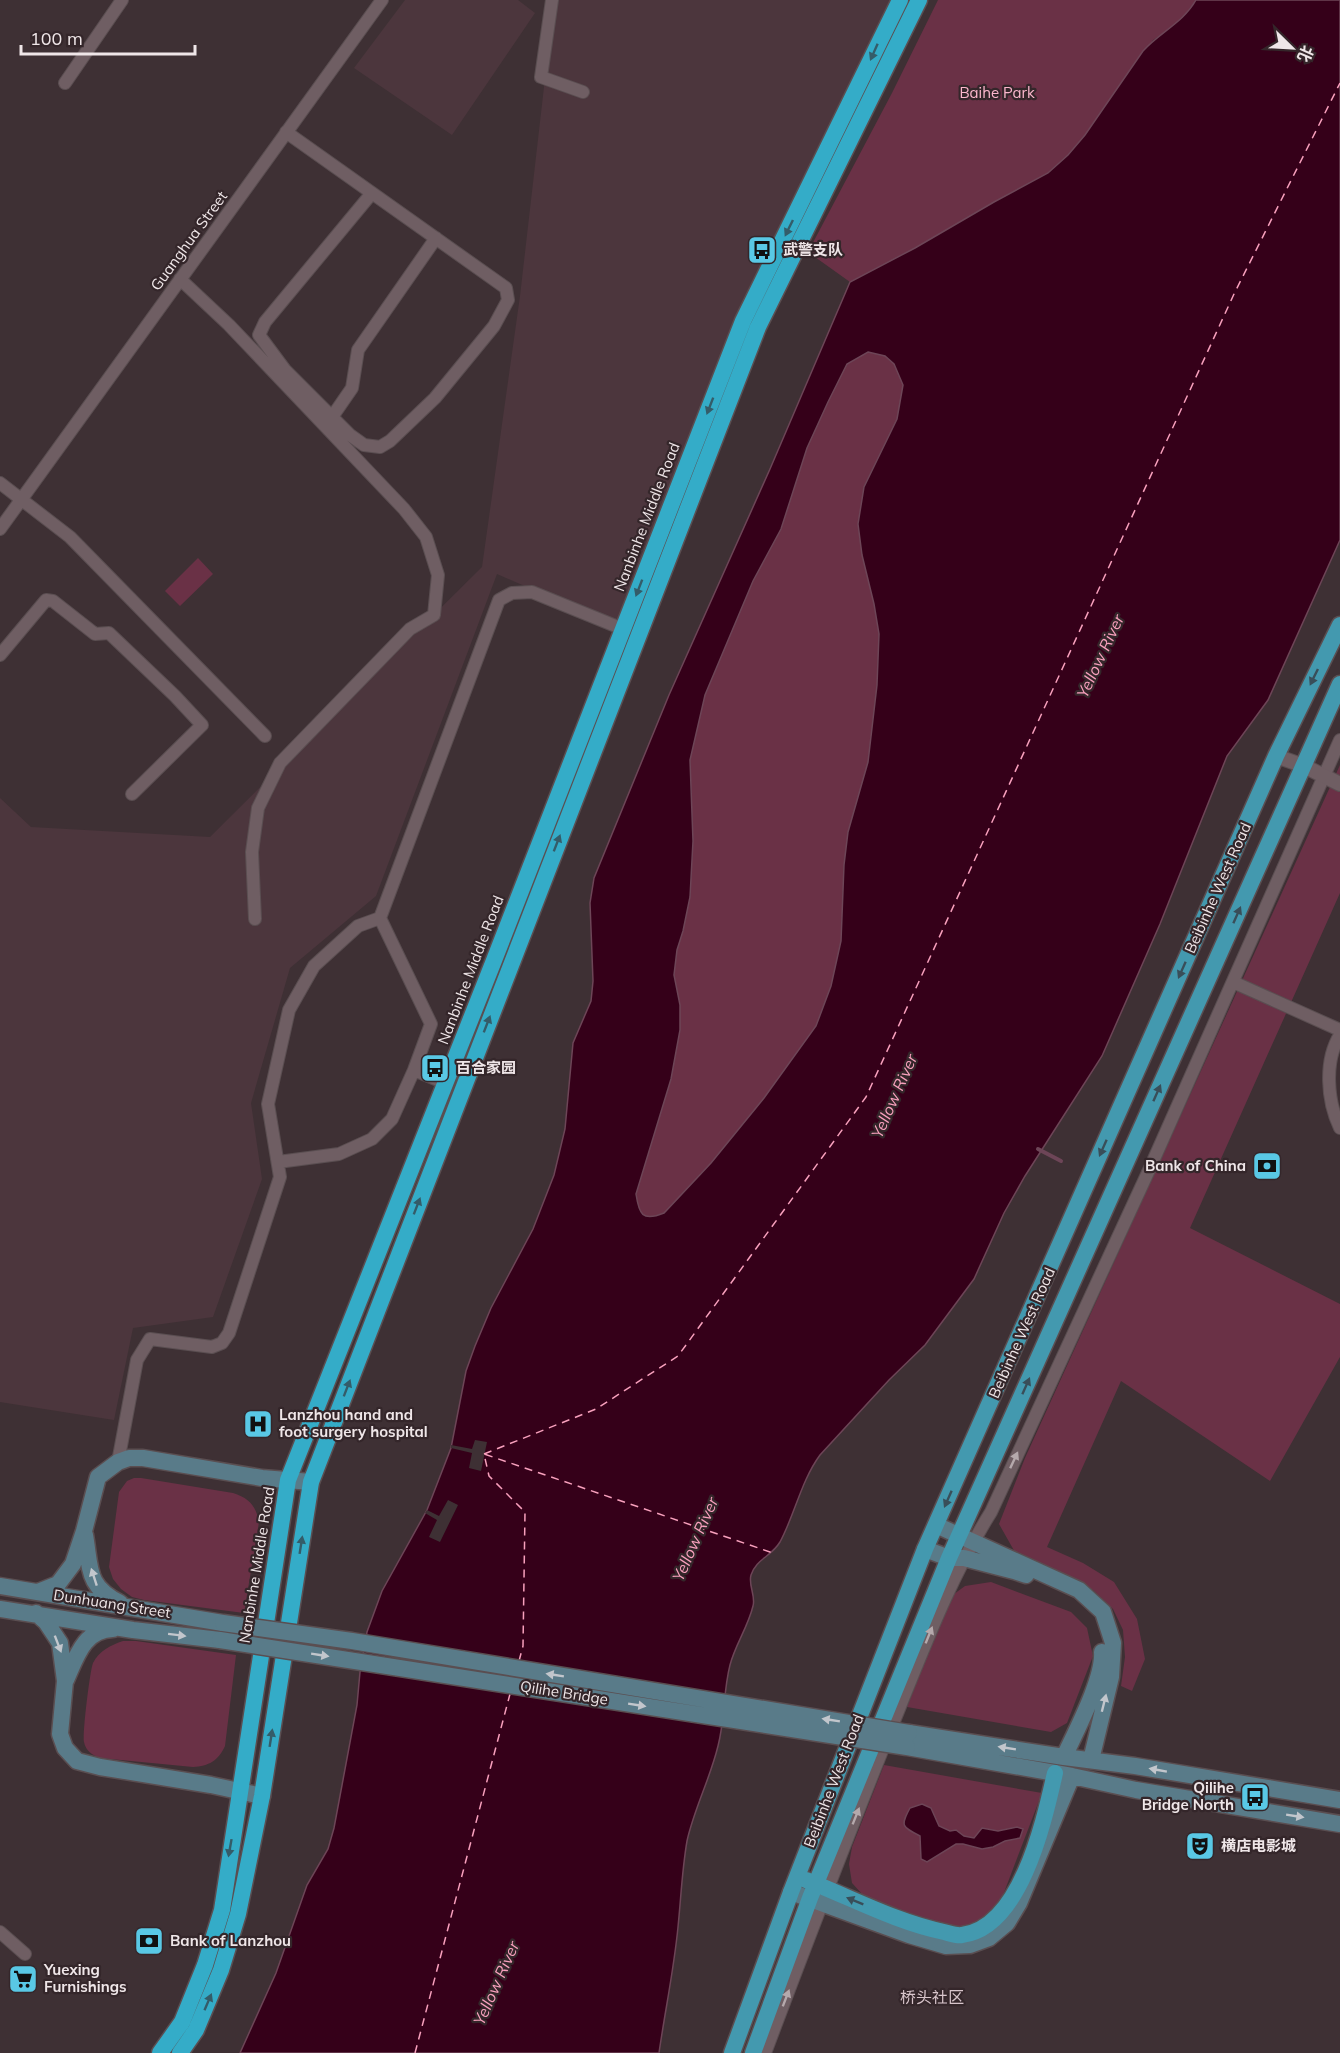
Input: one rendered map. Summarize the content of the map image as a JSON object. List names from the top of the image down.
{
  "streets": {
    "highway": ["Nanbinhe Middle Road"],
    "main road": ["Beibinhe West Road", "Dunhuang Street", "Qilihe Bridge"],
    "street": ["Guanghua Street"]
  },
  "crossings": [
    ["Dunhuang Street", "Qilihe Bridge"]
  ],
  "districts": ["桥头社区"],
  "water": ["Yellow River"],
  "parks": ["Baihe Park"],
  "places": {
    "bus stop": ["武警支队", "百合家园", "Qilihe Bridge North"],
    "bank": ["Bank of China", "Bank of Lanzhou"],
    "hospital": ["Lanzhou hand and foot surgery hospital"],
    "theatre": ["横店电影城"],
    "supermarket": ["Yuexing Furnishings"]
  },
  "scale_bar": "100 m",
  "north": "bottom right"
}
